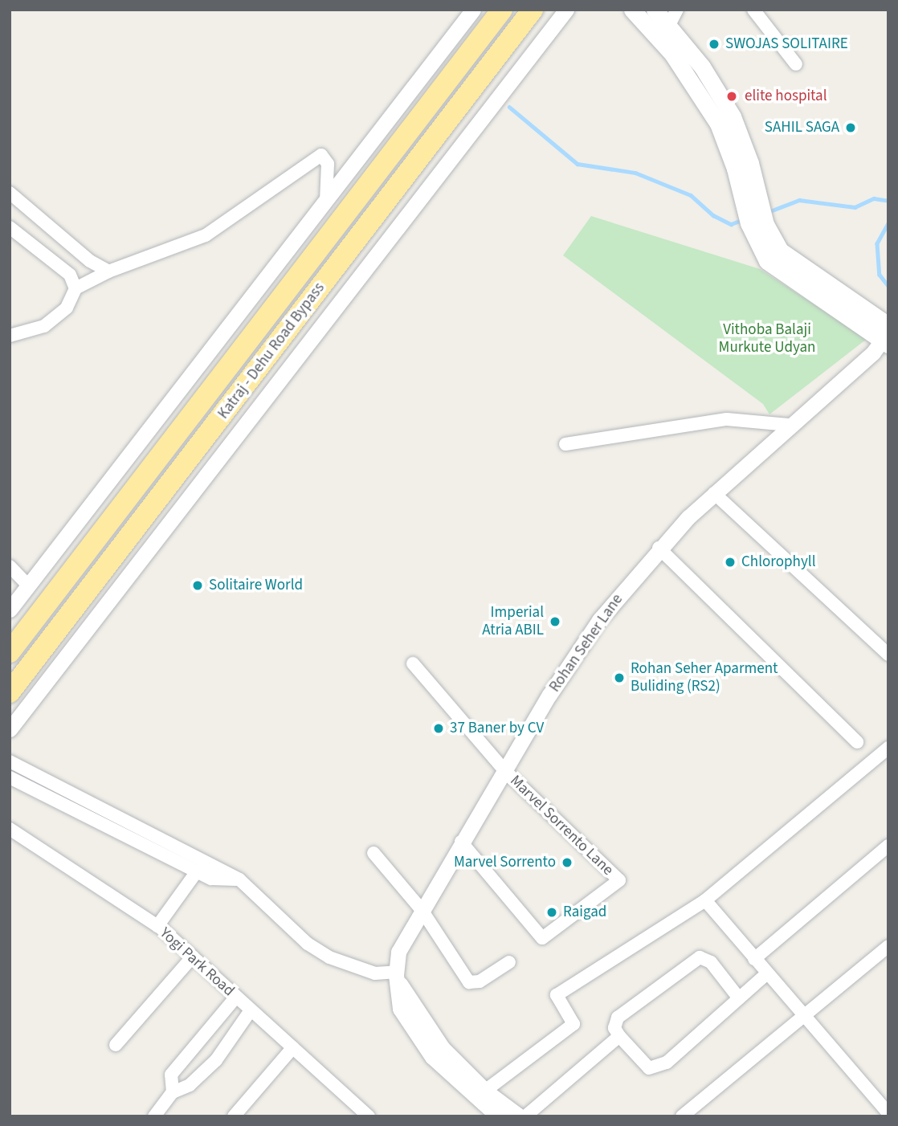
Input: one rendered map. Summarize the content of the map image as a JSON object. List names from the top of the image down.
{
  "streets": {
    "highway": ["Katraj - Dehu Road Bypass"],
    "street": ["Rohan Seher Lane", "Marvel Sorrento Lane", "Yogi Park Road"]
  },
  "crossings": [
    ["Rohan Seher Lane", "Marvel Sorrento Lane"]
  ],
  "parks": ["Vithoba Balaji Murkute Udyan"],
  "places": [
    "SWOJAS SOLITAIRE",
    "elite hospital",
    "SAHIL SAGA",
    "Chlorophyll",
    "Solitaire World",
    "Imperial Atria ABIL",
    "Rohan Seher Aparment Buliding (RS2)",
    "37 Baner by CV",
    "Marvel Sorrento",
    "Raigad"
  ]
}
